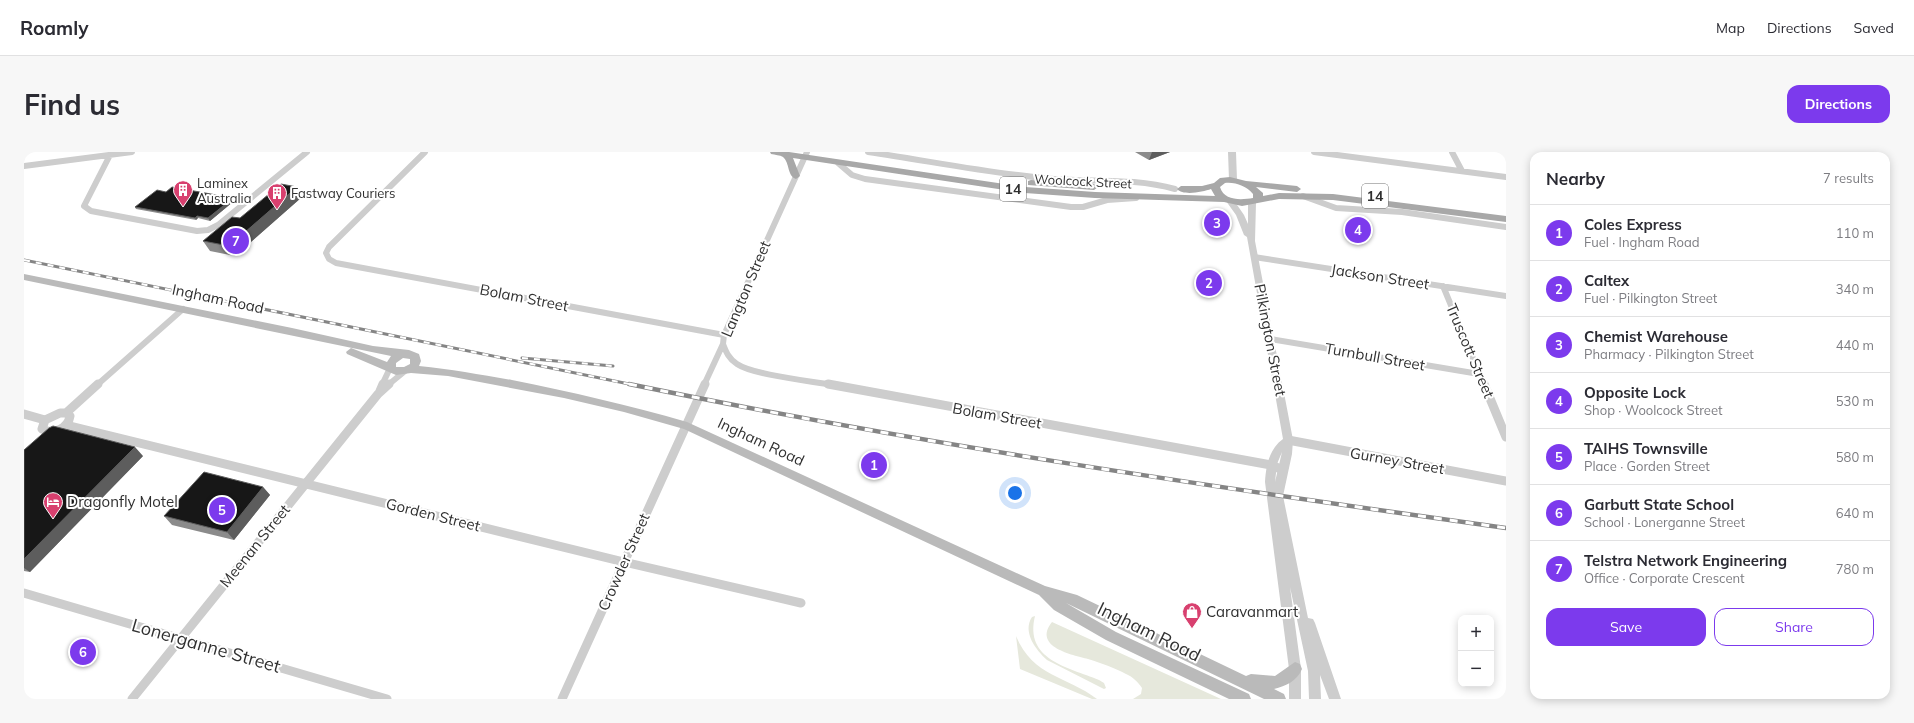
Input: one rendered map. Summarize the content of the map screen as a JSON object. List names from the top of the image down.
{
  "streets": {
    "main road": ["Woolcock Street", "14", "Ingham Road"],
    "street": [
      "Jackson Street",
      "Langton Street",
      "Bolam Street",
      "Pilkington Street",
      "Truscott Street",
      "Turnbull Street",
      "Gurney Street",
      "Gorden Street",
      "Meenan Street",
      "Crowder Street",
      "Lonerganne Street"
    ]
  },
  "crossings": [
    ["Woolcock Street", "14"],
    ["Woolcock Street", "Langton Street"],
    ["Woolcock Street", "Pilkington Street"],
    ["14", "Pilkington Street"],
    ["Jackson Street", "Pilkington Street"],
    ["Jackson Street", "Truscott Street"],
    ["Langton Street", "Bolam Street"],
    ["Langton Street", "Ingham Road"],
    ["Langton Street", "Crowder Street"],
    ["Bolam Street", "Pilkington Street"],
    ["Ingham Road", "Meenan Street"],
    ["Ingham Road", "Crowder Street"],
    ["Pilkington Street", "Turnbull Street"],
    ["Pilkington Street", "Gurney Street"],
    ["Truscott Street", "Turnbull Street"],
    ["Gorden Street", "Meenan Street"],
    ["Gorden Street", "Crowder Street"],
    ["Meenan Street", "Lonerganne Street"]
  ],
  "places": {
    "building": ["Laminex Australia", "Fastway Couriers"],
    "hotel": ["Dragonfly Motel"],
    "shop": ["Caravanmart"]
  },
  "page": {
    "header": "Roamly",
    "nav": ["Map", "Directions", "Saved"],
    "buttons": [
      "Directions",
      ["Save", "Share"]
    ],
    "title": "Find us",
    "heading": ["Nearby", "7 results"],
    "list": [
      {
        "mark": "1",
        "name": "Coles Express",
        "note": "Fuel · Ingham Road",
        "value": "110 m"
      },
      {
        "mark": "2",
        "name": "Caltex",
        "note": "Fuel · Pilkington Street",
        "value": "340 m"
      },
      {
        "mark": "3",
        "name": "Chemist Warehouse",
        "note": "Pharmacy · Pilkington Street",
        "value": "440 m"
      },
      {
        "mark": "4",
        "name": "Opposite Lock",
        "note": "Shop · Woolcock Street",
        "value": "530 m"
      },
      {
        "mark": "5",
        "name": "TAIHS Townsville",
        "note": "Place · Gorden Street",
        "value": "580 m"
      },
      {
        "mark": "6",
        "name": "Garbutt State School",
        "note": "School · Lonerganne Street",
        "value": "640 m"
      },
      {
        "mark": "7",
        "name": "Telstra Network Engineering",
        "note": "Office · Corporate Crescent",
        "value": "780 m"
      }
    ],
    "pins": [
      "3",
      "4",
      "7",
      "2",
      "1",
      "5",
      "6"
    ],
    "map_buttons": ["+", "−"]
  }
}
